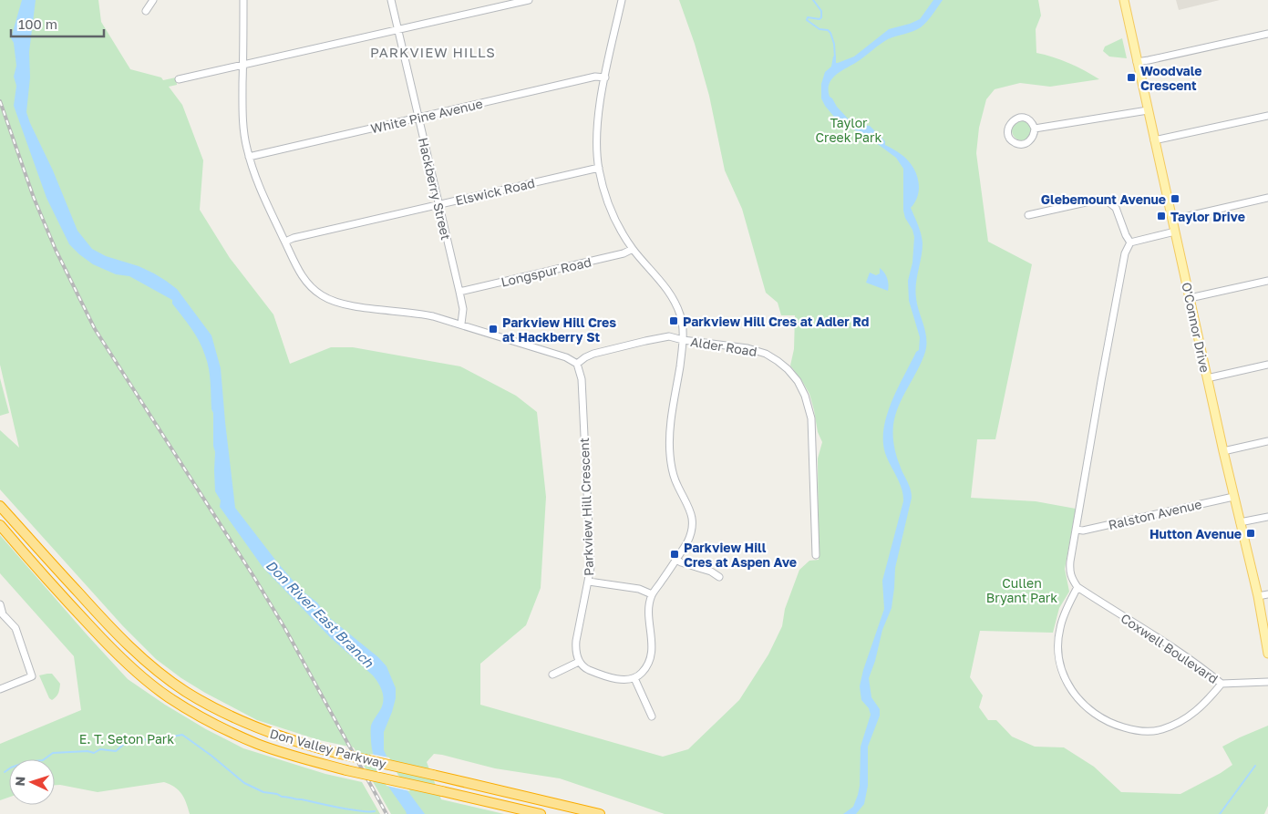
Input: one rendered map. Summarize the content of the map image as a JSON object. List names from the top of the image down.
{
  "streets": {
    "highway": ["Don Valley Parkway"],
    "main road": ["O'Connor Drive"],
    "street": [
      "White Pine Avenue",
      "Hackberry Street",
      "Elswick Road",
      "Longspur Road",
      "Alder Road",
      "Parkview Hill Crescent",
      "Ralston Avenue",
      "Coxwell Boulevard"
    ]
  },
  "crossings": [
    ["White Pine Avenue", "Hackberry Street"],
    ["Hackberry Street", "Elswick Road"],
    ["Hackberry Street", "Longspur Road"],
    ["O'Connor Drive", "Ralston Avenue"],
    ["Alder Road", "Parkview Hill Crescent"]
  ],
  "districts": ["PARKVIEW HILLS"],
  "water": ["Don River East Branch"],
  "parks": ["Taylor Creek Park", "Cullen Bryant Park", "E. T. Seton Park"],
  "places": {
    "transit": [
      "Woodvale Crescent",
      "Glebemount Avenue",
      "Taylor Drive",
      "Parkview Hill Cres at Adler Rd",
      "Parkview Hill Cres at Hackberry St",
      "Hutton Avenue",
      "Parkview Hill Cres at Aspen Ave"
    ]
  },
  "scale_bar": "100 m",
  "north": "left"
}
